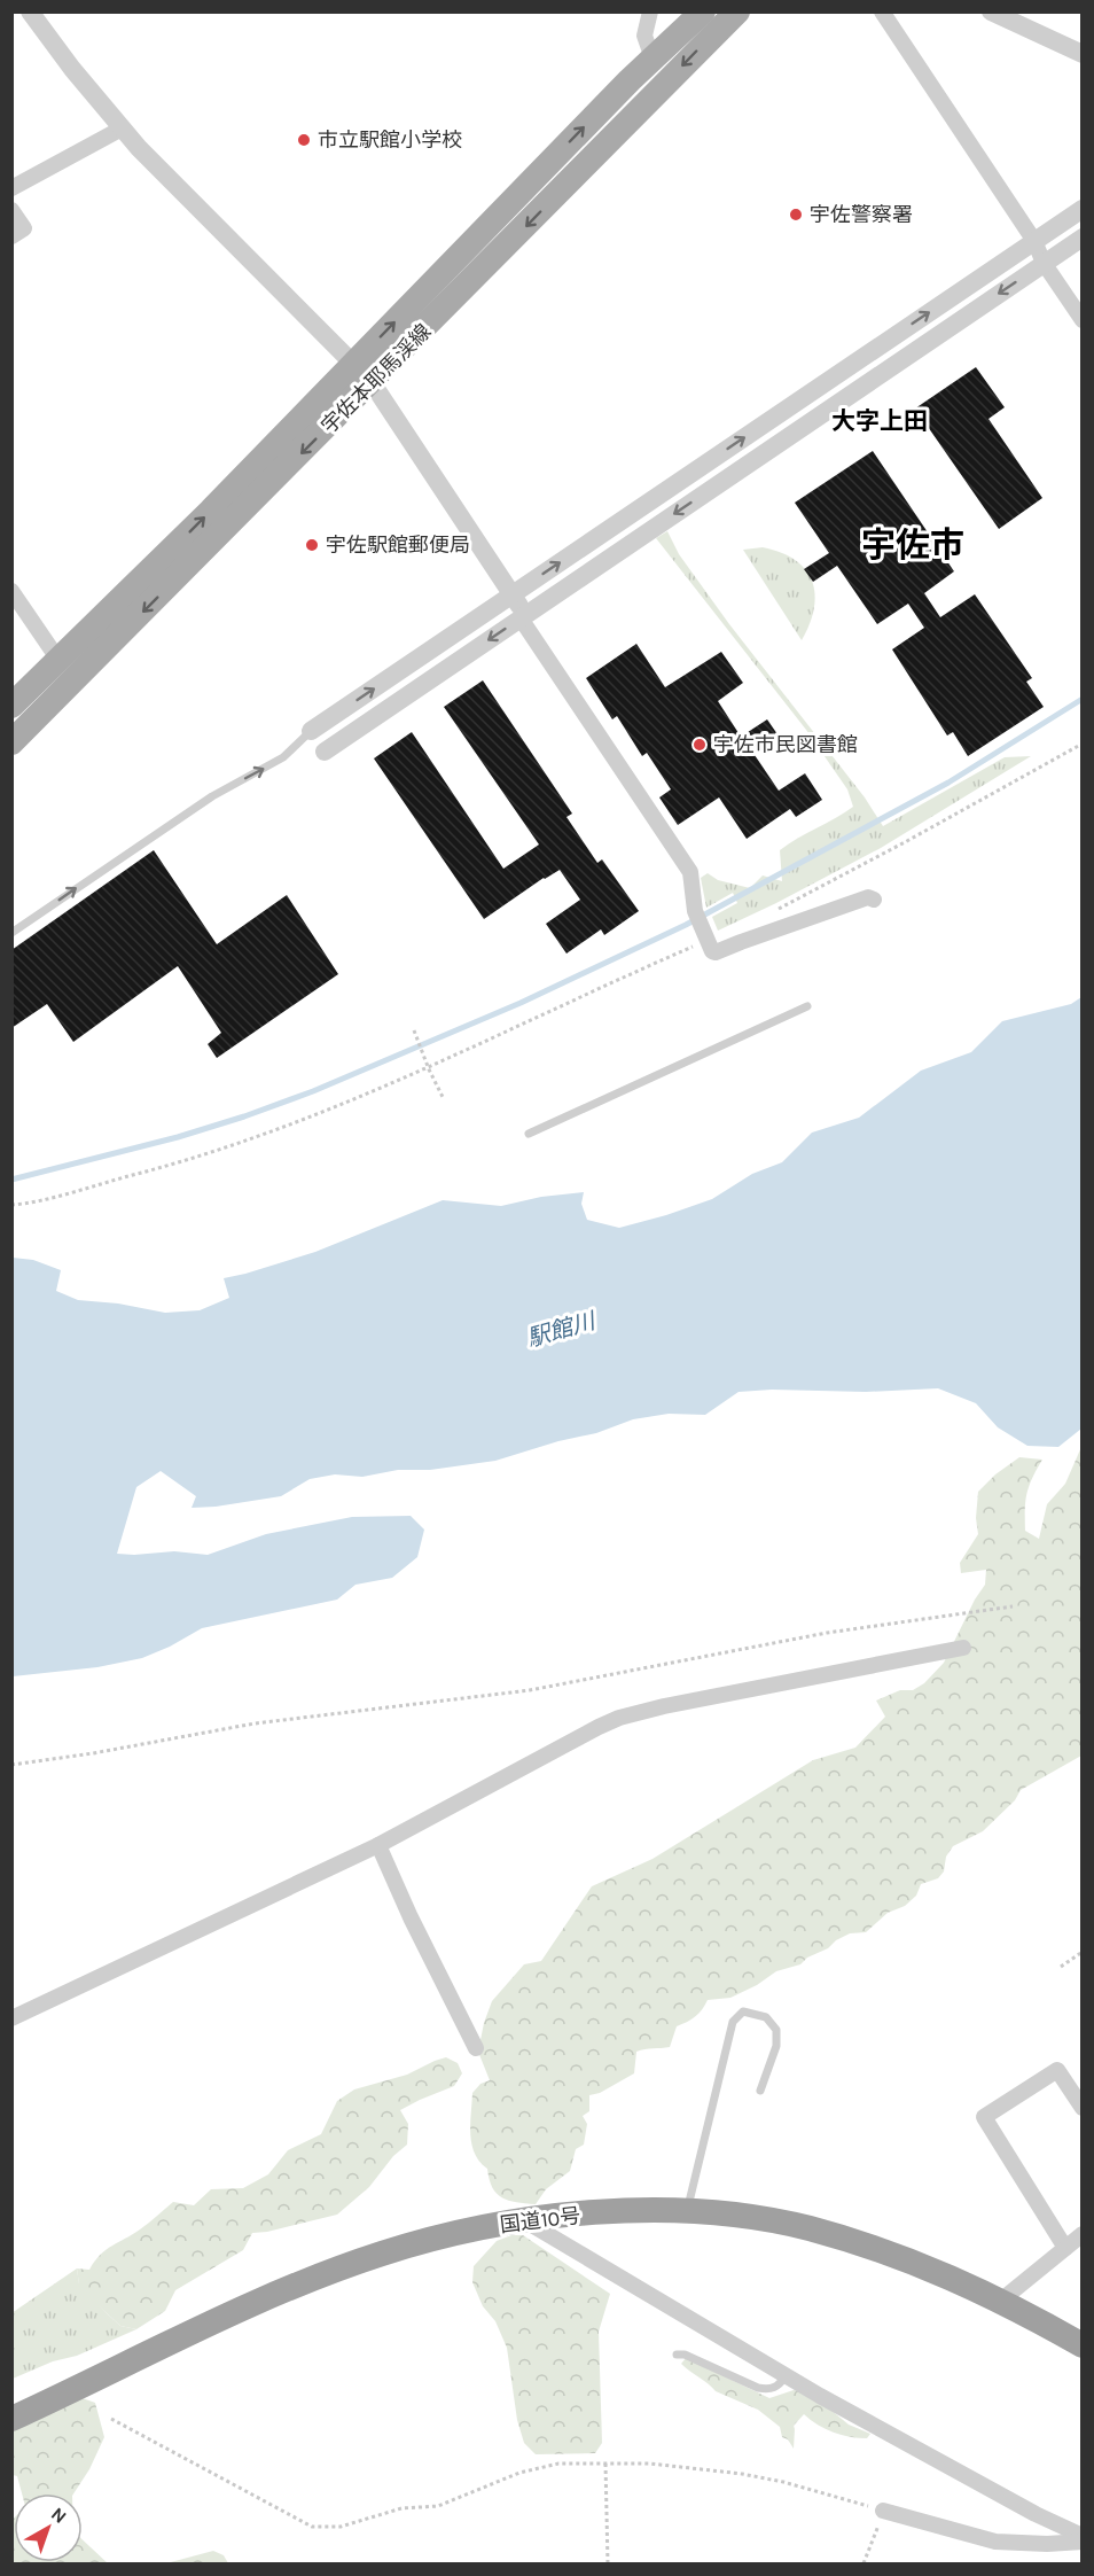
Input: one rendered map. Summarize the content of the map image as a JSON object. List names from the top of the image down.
{
  "streets": {
    "highway": ["国道10号"],
    "main road": ["宇佐本耶馬渓線"]
  },
  "districts": ["大字上田", "宇佐市"],
  "water": ["駅館川"],
  "places": [
    "市立駅館小学校",
    "宇佐警察署",
    "宇佐駅館郵便局",
    "宇佐市民図書館"
  ],
  "north": "top right"
}
